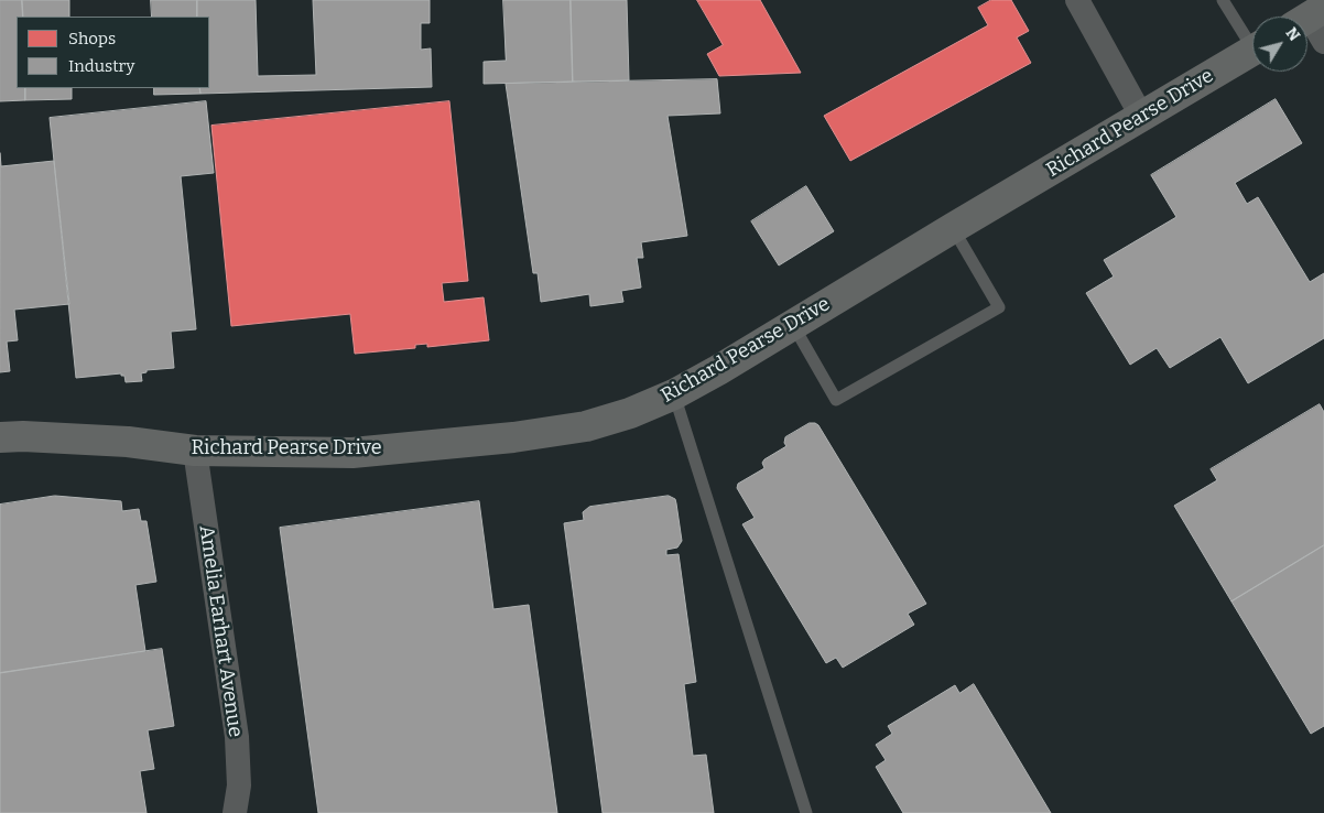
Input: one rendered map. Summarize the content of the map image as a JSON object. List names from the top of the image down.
{
  "streets": {
    "street": ["Richard Pearse Drive", "Amelia Earhart Avenue"]
  },
  "crossings": [
    ["Richard Pearse Drive", "Amelia Earhart Avenue"]
  ],
  "legend": ["Shops", "Industry"],
  "north": "top right"
}
